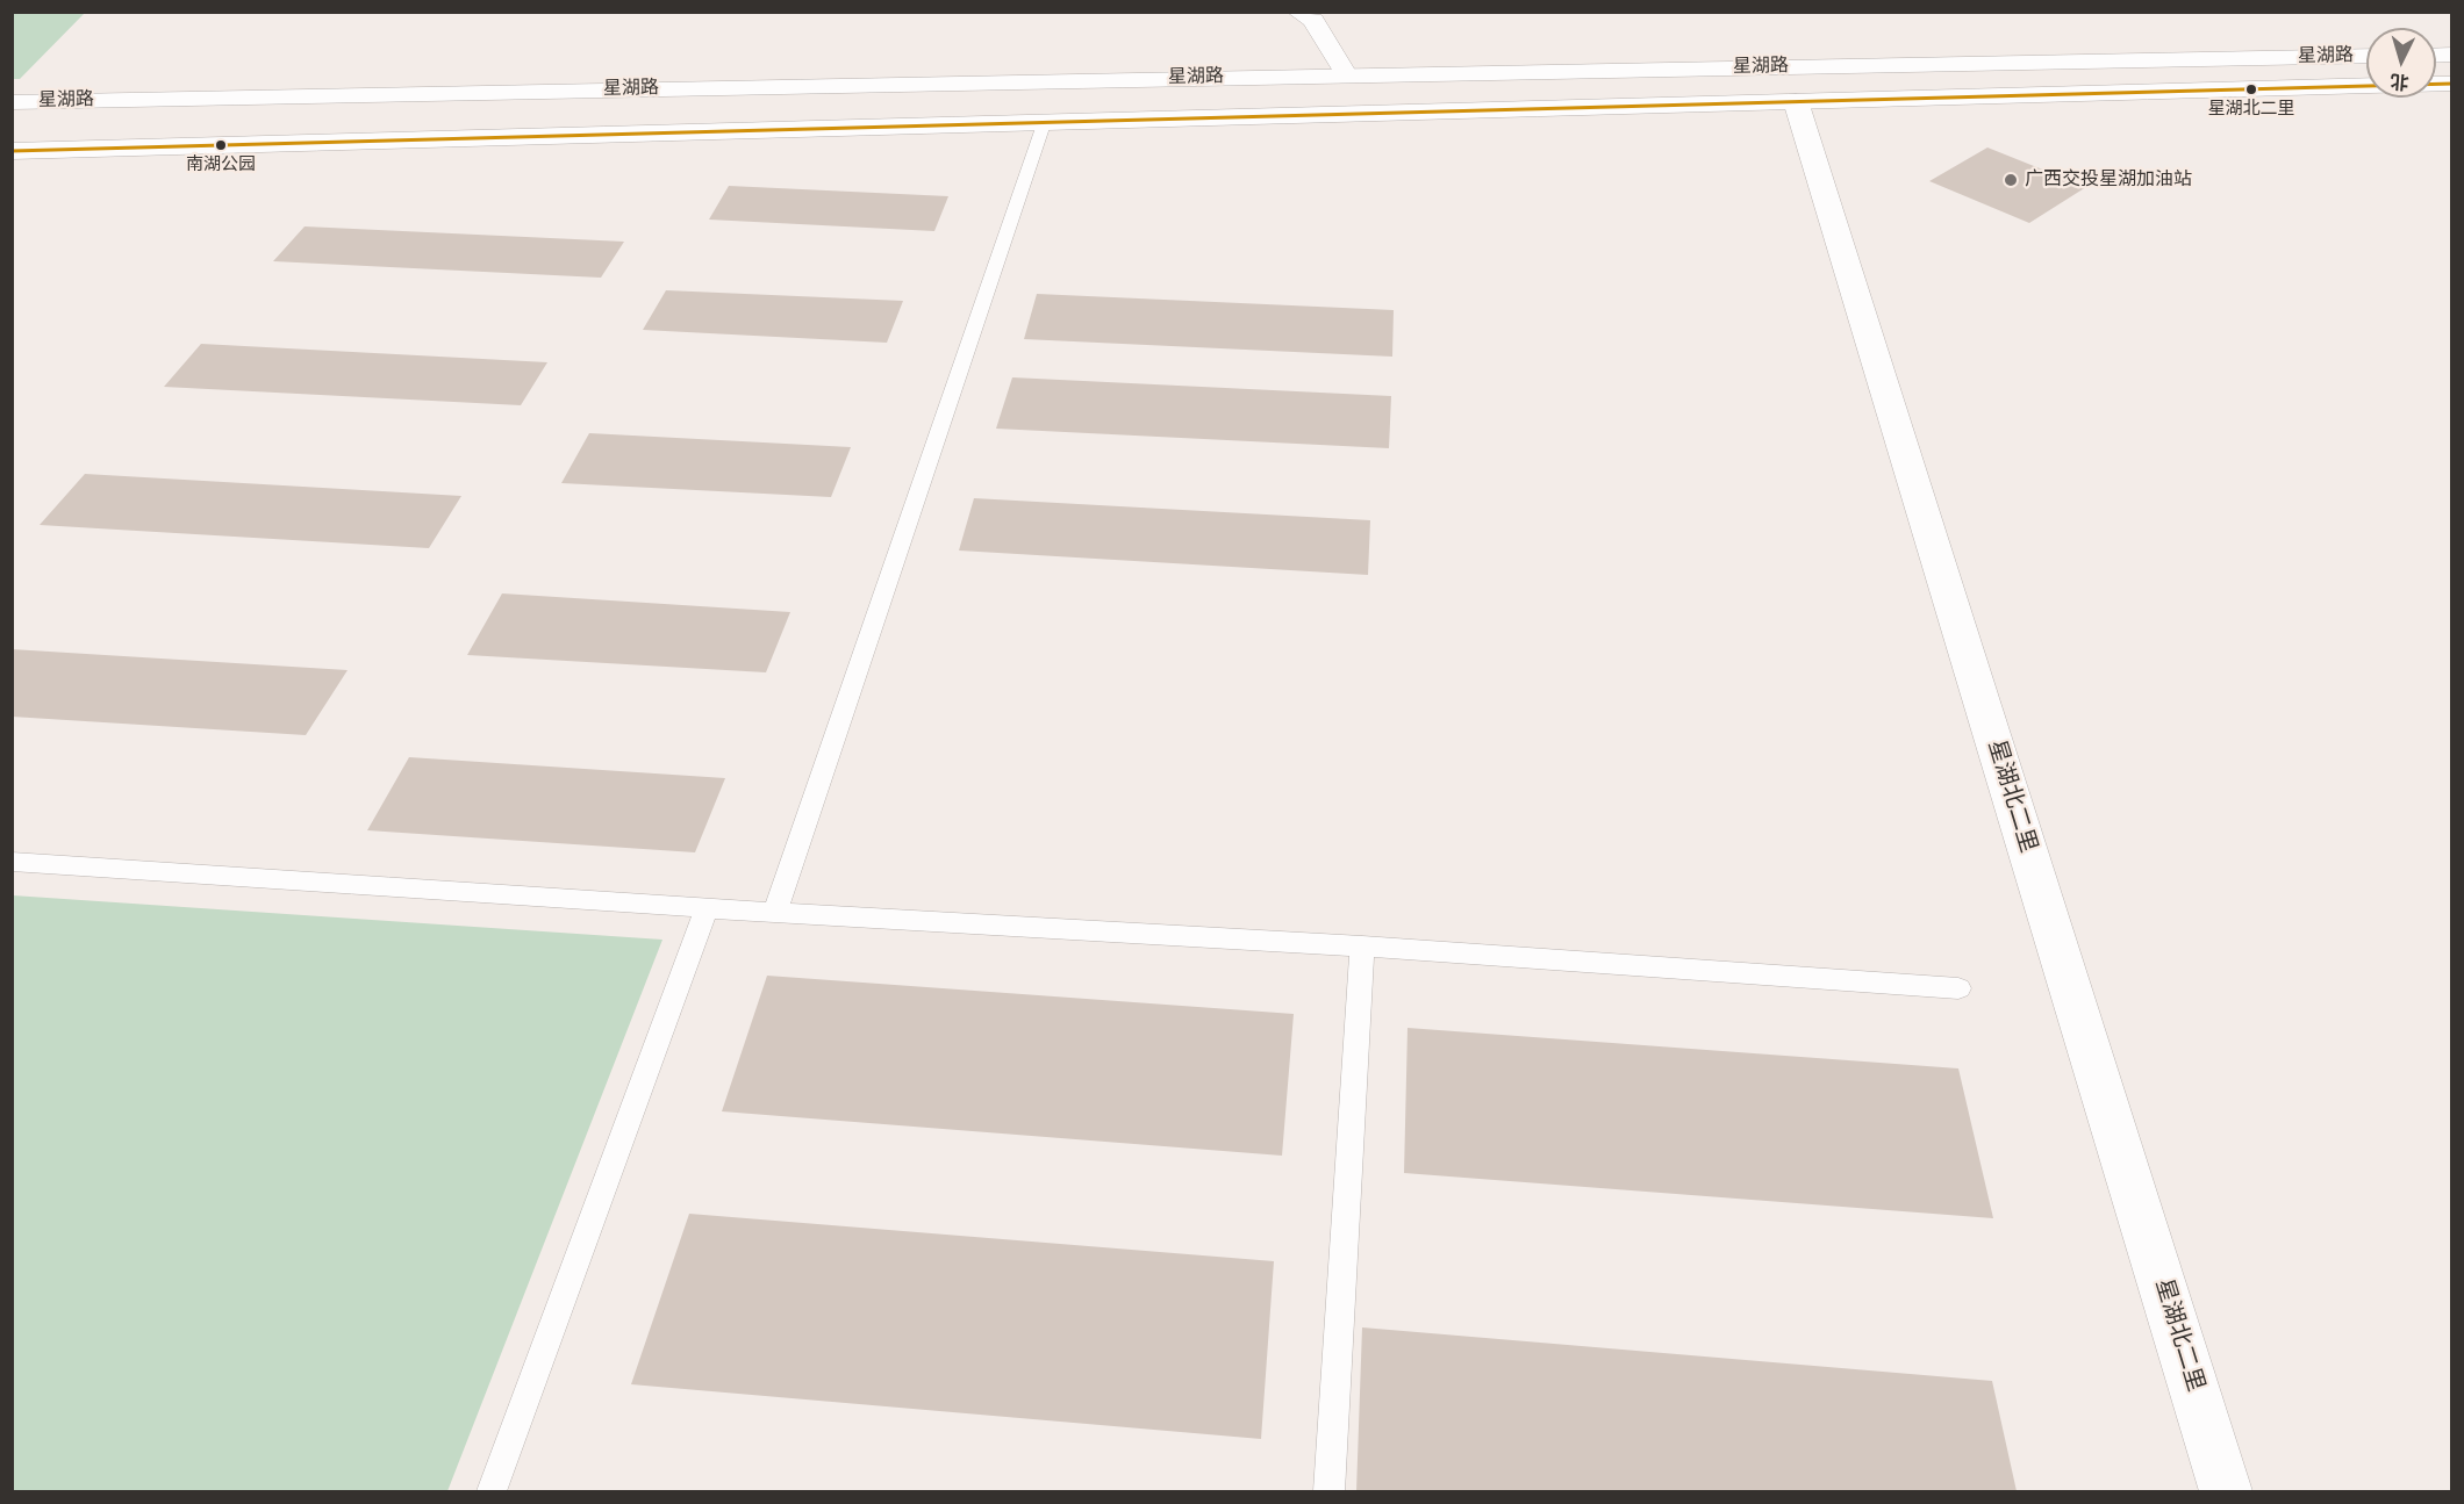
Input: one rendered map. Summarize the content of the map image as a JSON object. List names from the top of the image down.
{
  "streets": {
    "main road": ["星湖路", "星湖北二里"]
  },
  "crossings": [
    ["星湖路", "星湖北二里"]
  ],
  "places": ["星湖北二里", "南湖公园", "广西交投星湖加油站"],
  "north": "bottom"
}
